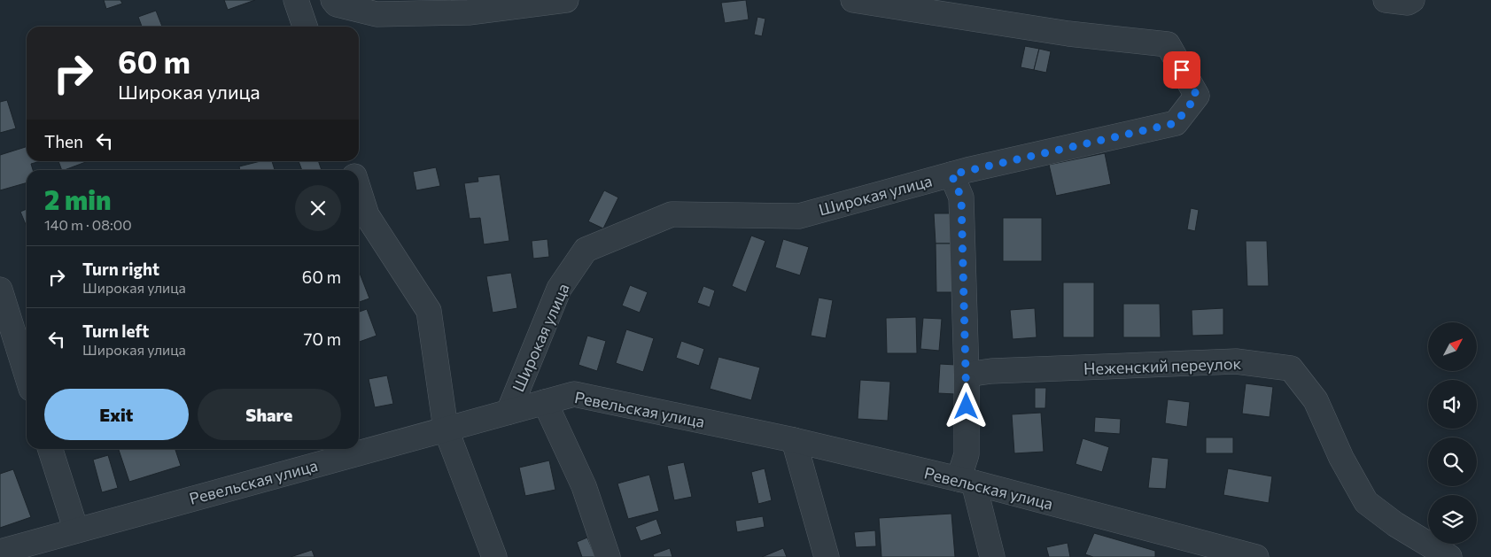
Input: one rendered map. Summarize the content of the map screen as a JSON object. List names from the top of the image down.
{
  "streets": {
    "street": ["Широкая улица", "Неженский переулок", "Ревельская улица"]
  },
  "crossings": [
    ["Широкая улица", "Ревельская улица"]
  ],
  "north": "top right",
  "page": {
    "turn": ["60 m", "Широкая улица"],
    "then": "Then",
    "heading": ["2 min", "140 m · 08:00"],
    "list": [
      {
        "name": "Turn right",
        "note": "Широкая улица",
        "value": "60 m"
      },
      {
        "name": "Turn left",
        "note": "Широкая улица",
        "value": "70 m"
      }
    ],
    "buttons": ["Exit", "Share"]
  }
}
